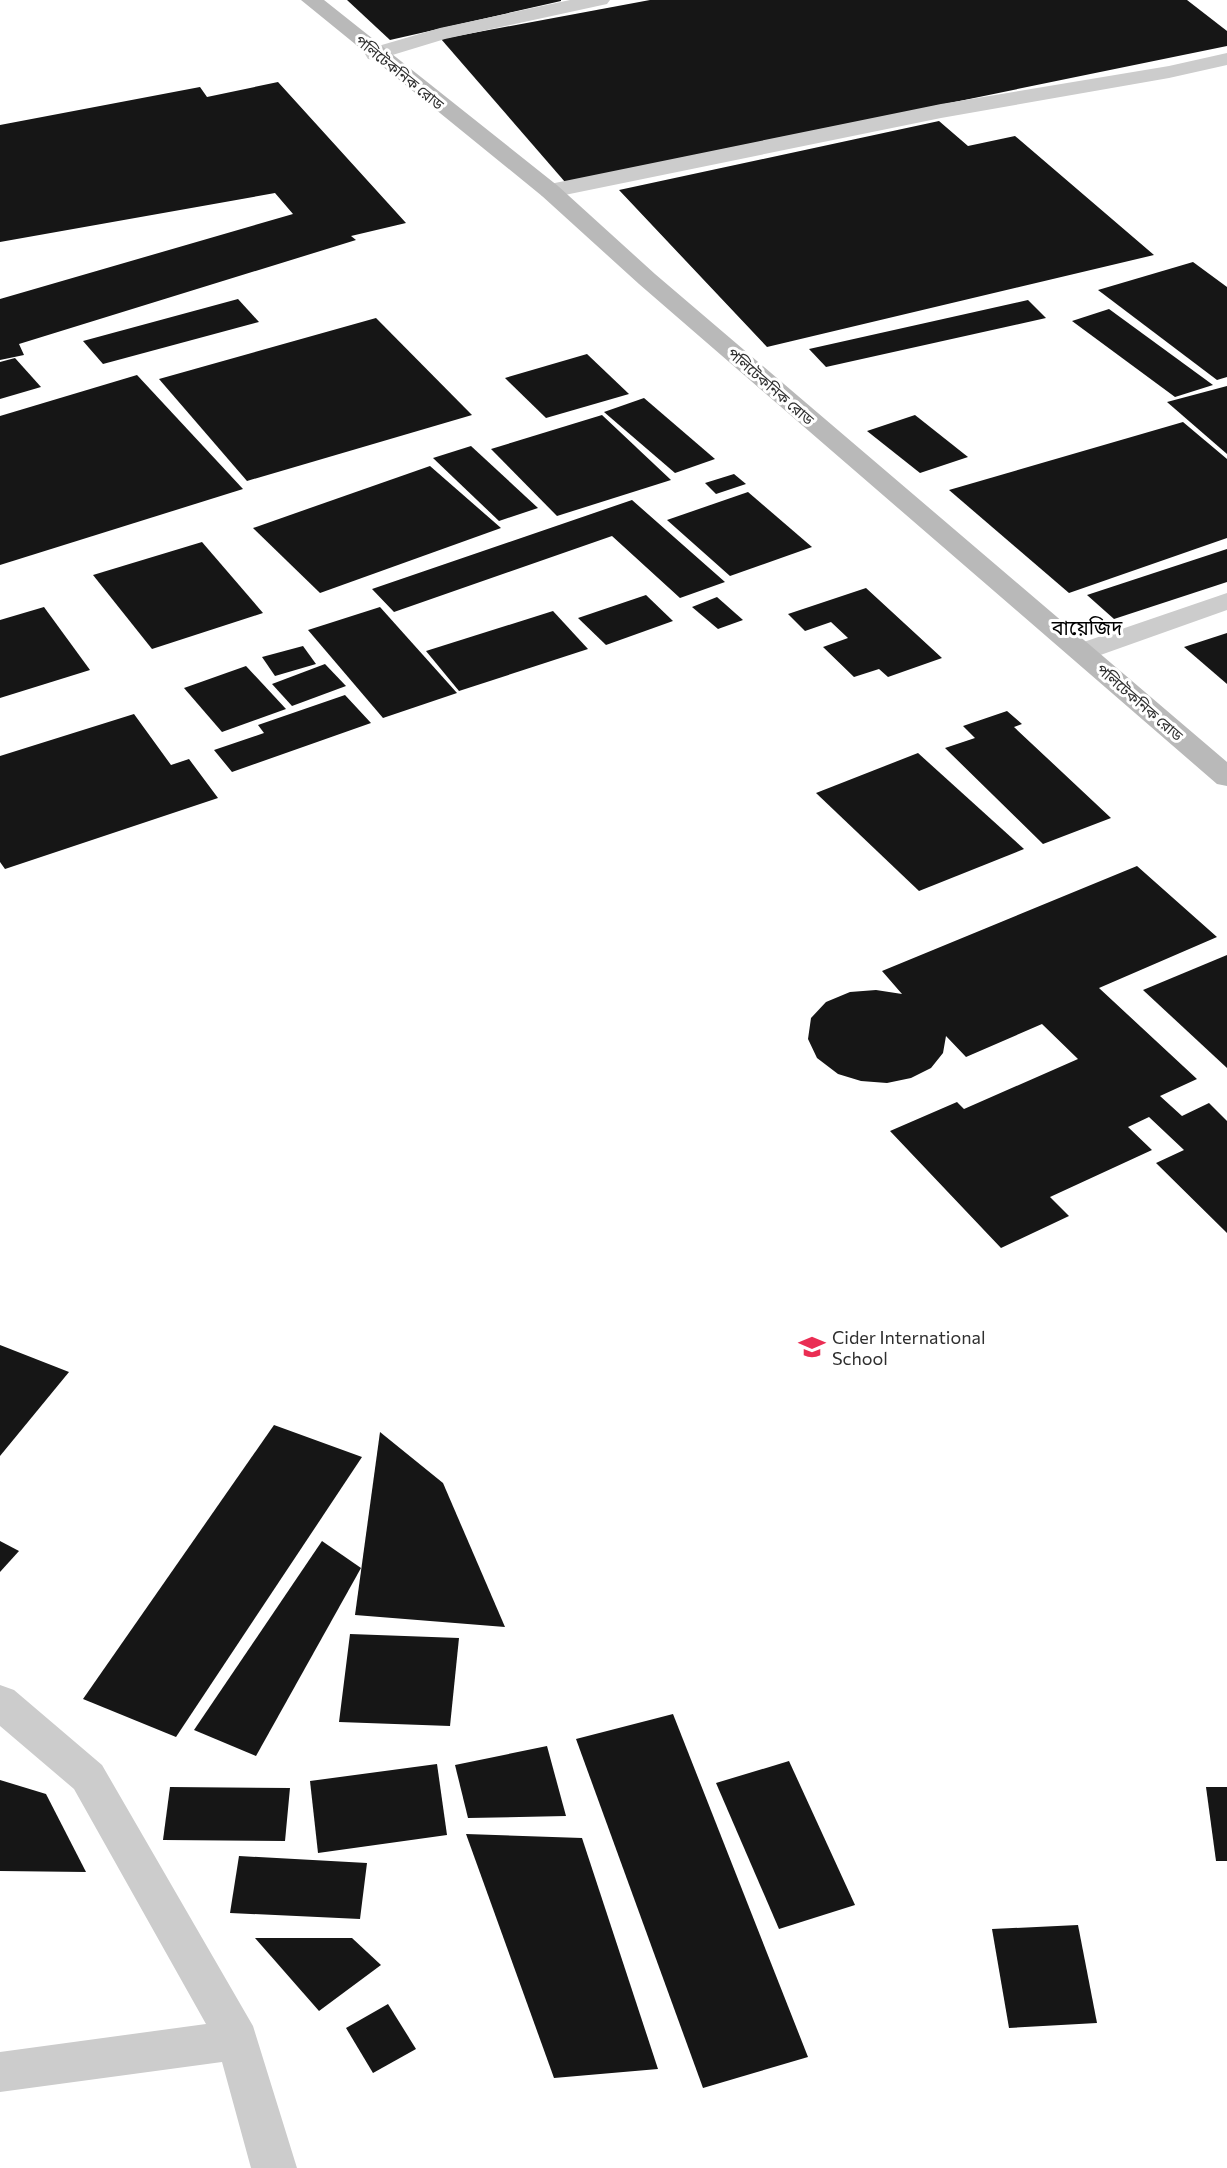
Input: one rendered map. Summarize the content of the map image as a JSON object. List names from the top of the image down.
{
  "streets": {
    "main road": ["পলিটেকনিক রোড"]
  },
  "districts": ["বায়েজিদ"],
  "places": {
    "school or university": ["Cider International School"]
  }
}
